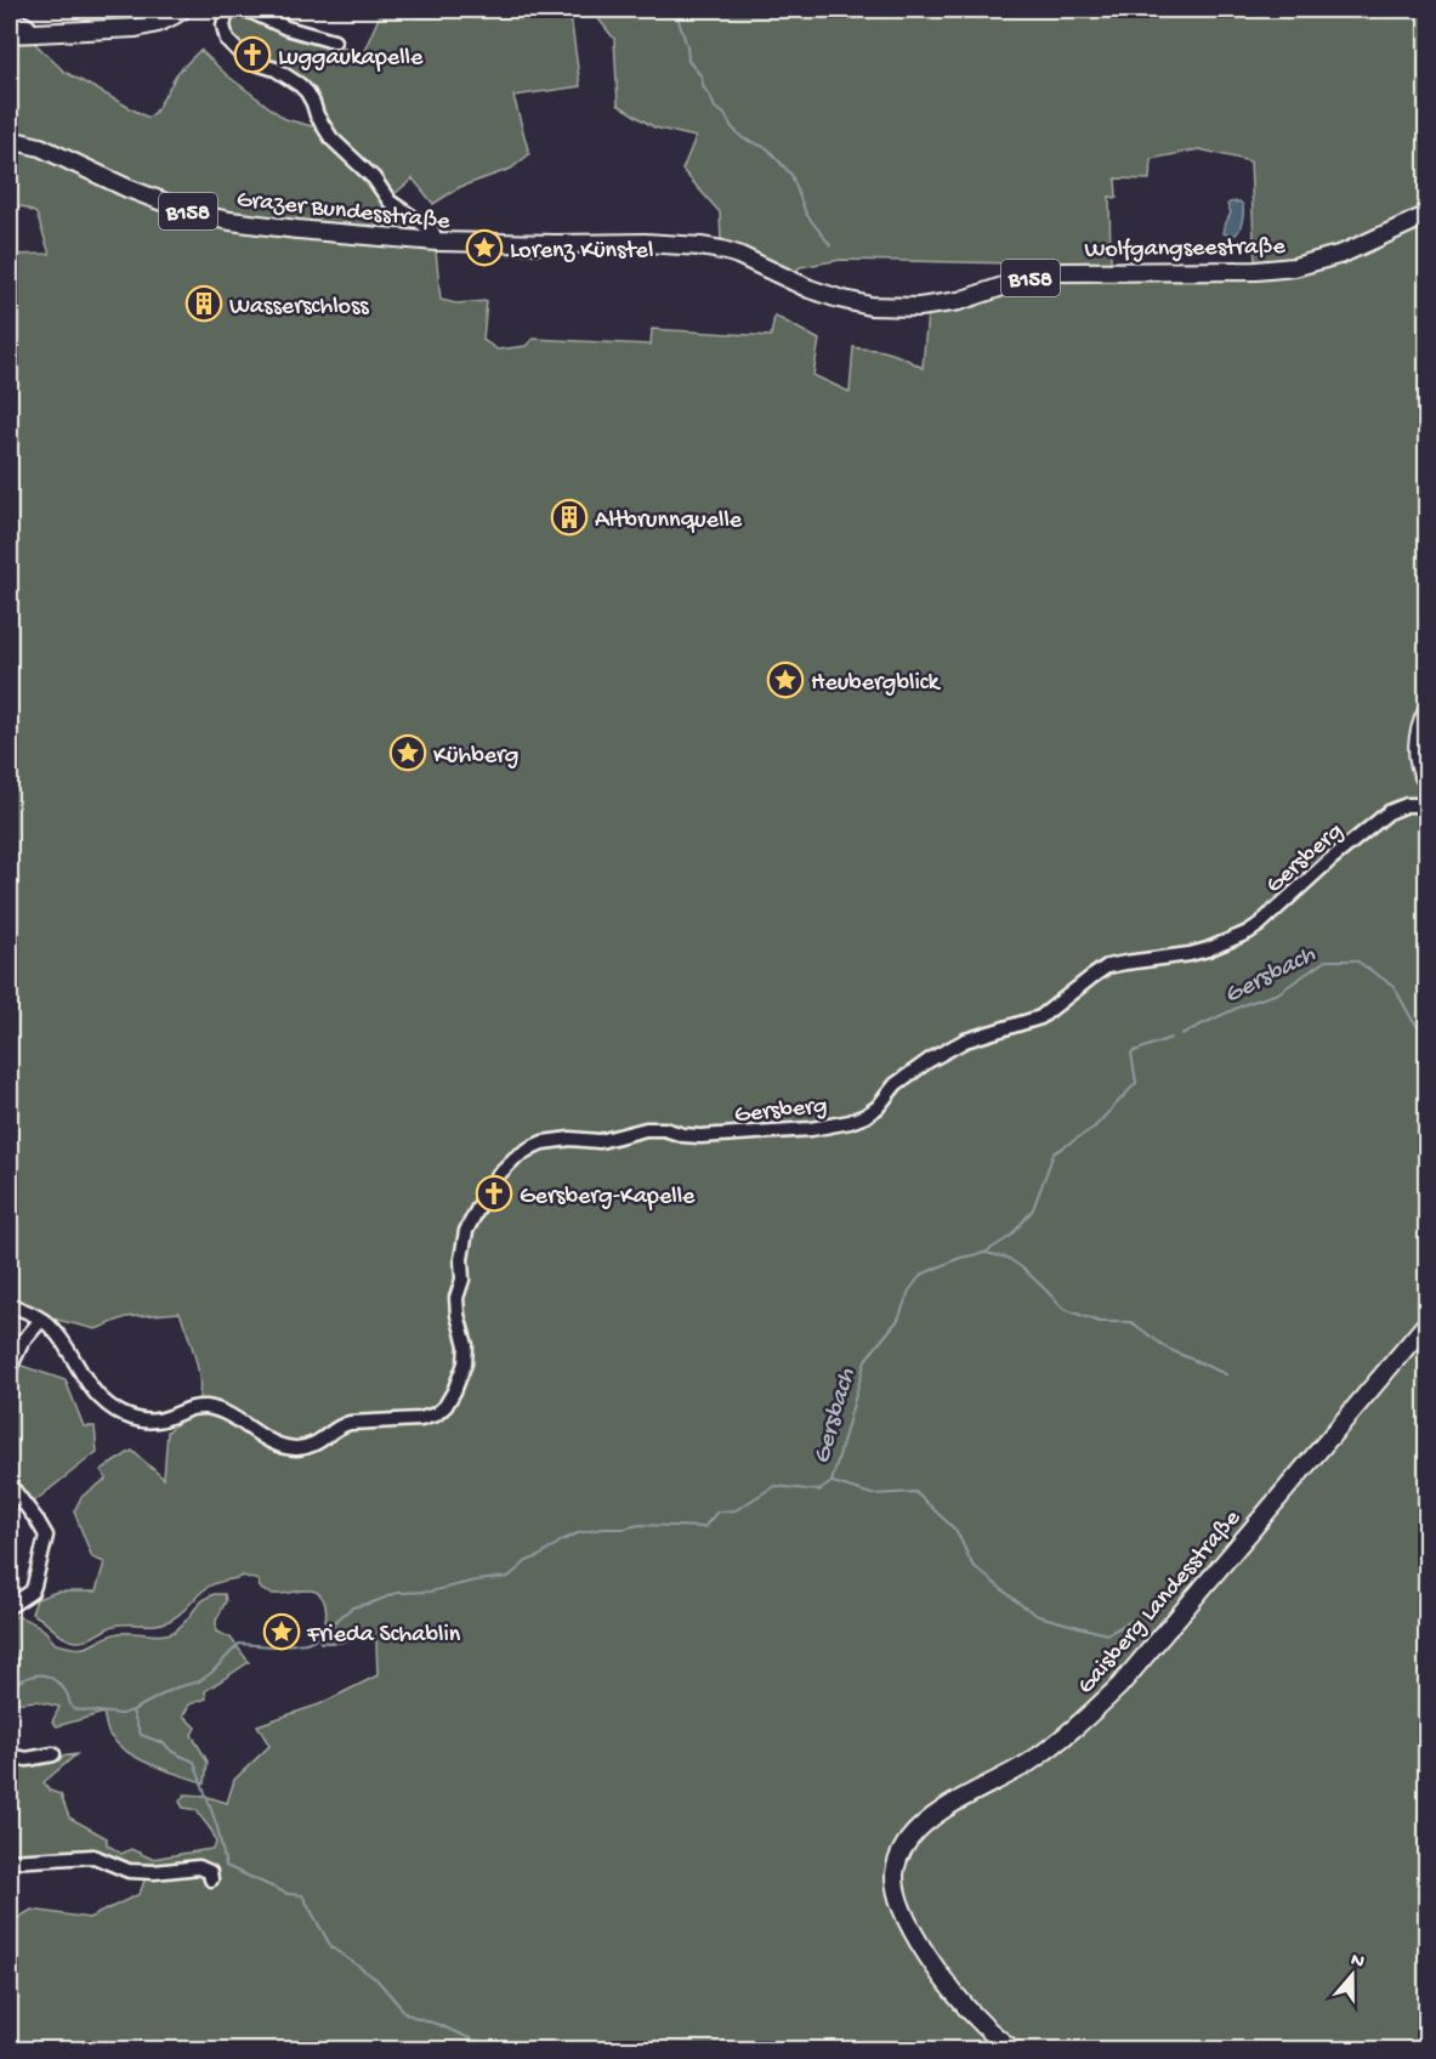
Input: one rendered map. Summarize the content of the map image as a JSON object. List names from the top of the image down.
{
  "streets": {
    "main road": [
      "Grazer Bundesstraße",
      "B158",
      "Wolfgangseestraße",
      "Gaisberg Landesstraße"
    ],
    "street": ["Gersberg"]
  },
  "crossings": [
    ["Grazer Bundesstraße", "Wolfgangseestraße"]
  ],
  "water": ["Gersbach"],
  "places": {
    "church": ["Luggaukapelle", "Gersberg-Kapelle"],
    "place": [
      "Lorenz Künstel",
      "Heubergblick",
      "Kühberg",
      "Frieda Schablin"
    ],
    "building": ["Wasserschloss", "Altbrunnquelle"]
  },
  "north": "top"
}
